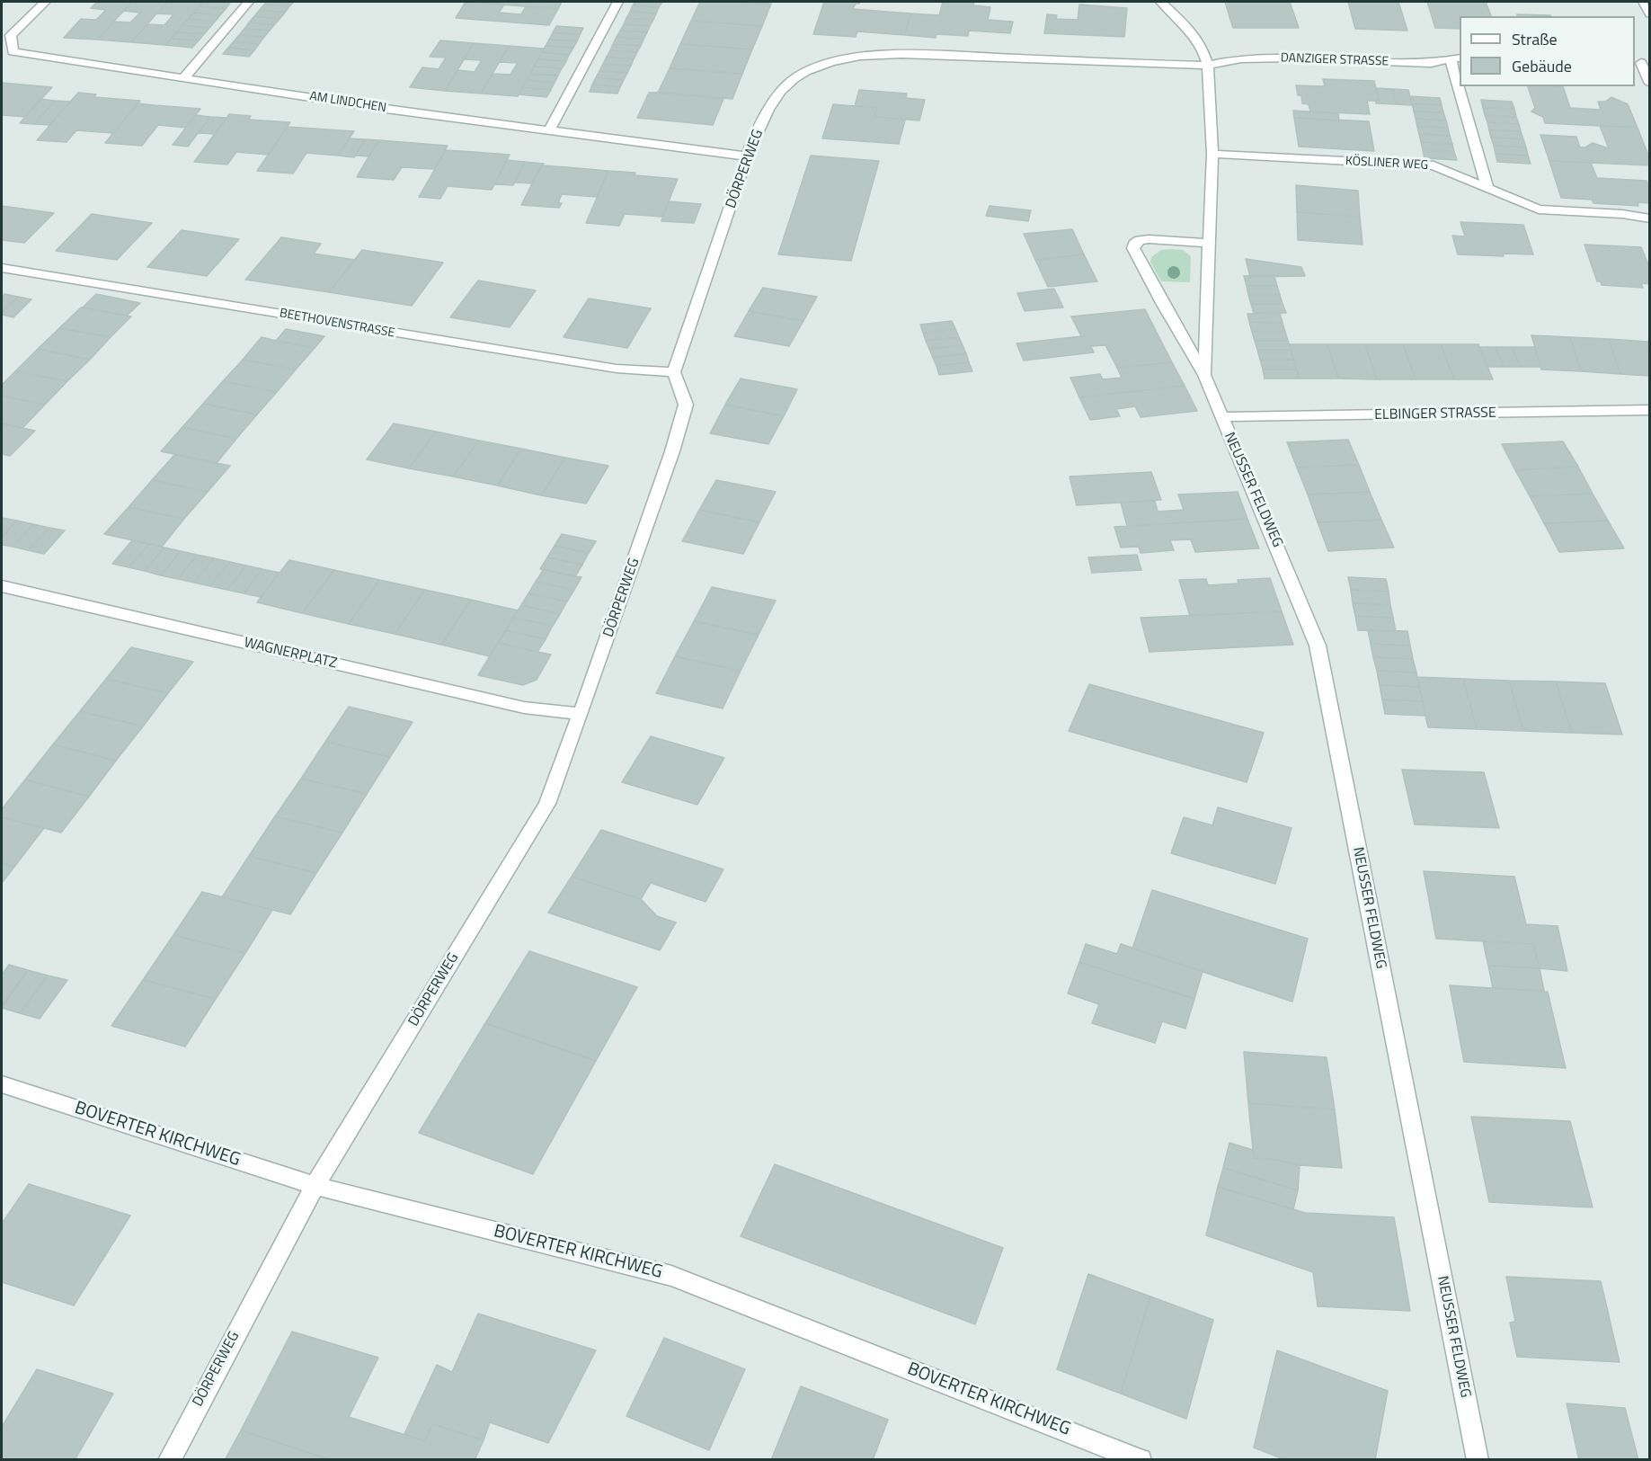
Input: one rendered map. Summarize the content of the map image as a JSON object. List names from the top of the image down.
{
  "streets": {
    "street": [
      "DANZIGER STRASSE",
      "AM LINDCHEN",
      "KÖSLINER WEG",
      "DÖRPERWEG",
      "BEETHOVENSTRASSE",
      "ELBINGER STRASSE",
      "NEUSSER FELDWEG",
      "WAGNERPLATZ",
      "BOVERTER KIRCHWEG"
    ]
  },
  "crossings": [
    ["DANZIGER STRASSE", "DÖRPERWEG"],
    ["DANZIGER STRASSE", "NEUSSER FELDWEG"],
    ["AM LINDCHEN", "DÖRPERWEG"],
    ["KÖSLINER WEG", "NEUSSER FELDWEG"],
    ["DÖRPERWEG", "BEETHOVENSTRASSE"],
    ["DÖRPERWEG", "NEUSSER FELDWEG"],
    ["DÖRPERWEG", "WAGNERPLATZ"],
    ["DÖRPERWEG", "BOVERTER KIRCHWEG"],
    ["ELBINGER STRASSE", "NEUSSER FELDWEG"]
  ],
  "legend": ["Straße", "Gebäude"]
}
